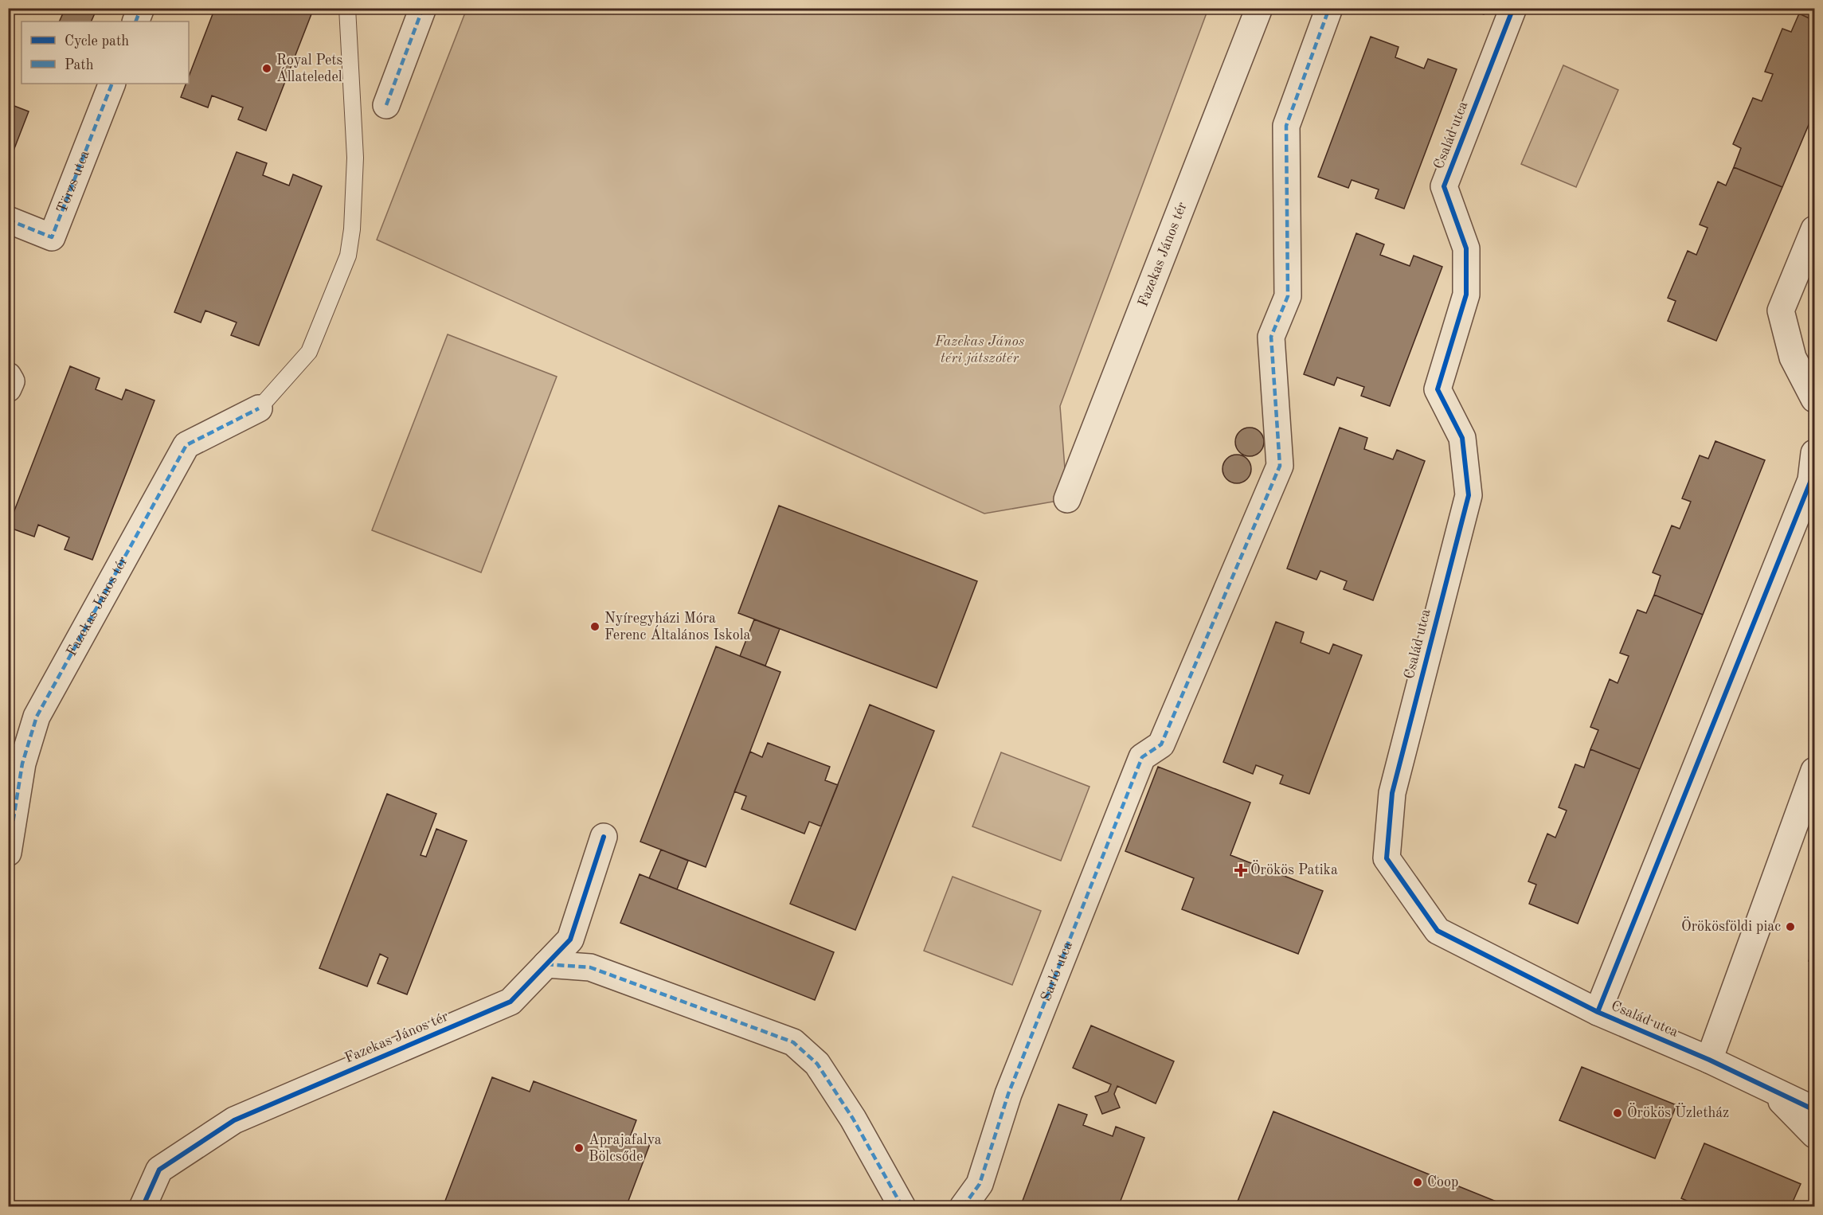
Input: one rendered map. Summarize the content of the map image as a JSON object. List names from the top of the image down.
{
  "streets": {
    "street": [
      "Család utca",
      "Törzs utca",
      "Fazekas János tér",
      "Sarló utca"
    ]
  },
  "parks": ["Fazekas János téri játszótér"],
  "places": {
    "other": [
      "Royal Pets Állateledel",
      "Nyíregyházi Móra Ferenc Általános Iskola",
      "Örökösföldi piac",
      "Örökös Üzletház",
      "Aprajafalva Bölcsőde",
      "Coop"
    ],
    "health": ["Örökös Patika"]
  },
  "legend": ["Cycle path", "Path"]
}
